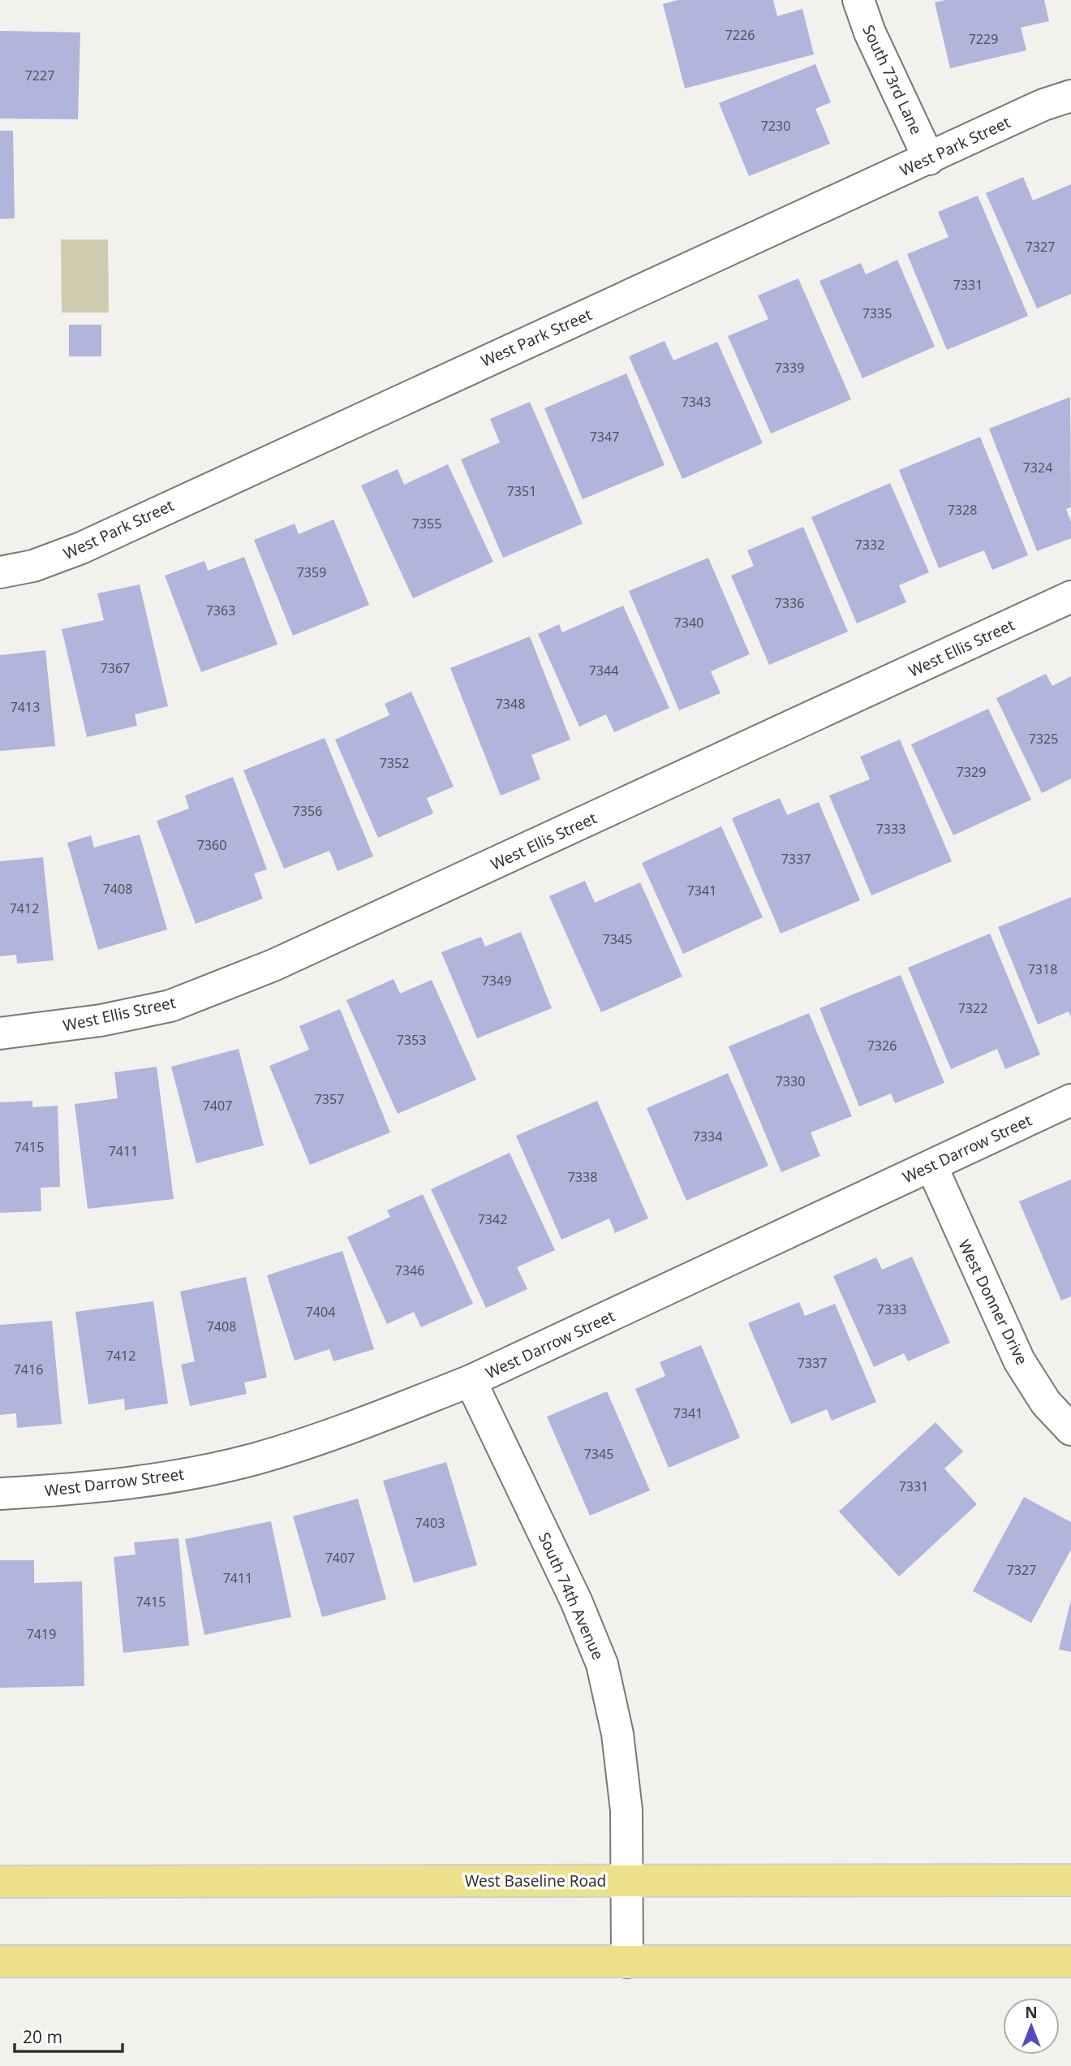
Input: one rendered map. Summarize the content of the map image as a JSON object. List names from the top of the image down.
{
  "streets": {
    "main road": ["West Baseline Road"],
    "street": [
      "South 73rd Lane",
      "West Park Street",
      "West Ellis Street",
      "West Darrow Street",
      "West Donner Drive",
      "South 74th Avenue"
    ]
  },
  "crossings": [
    ["South 73rd Lane", "West Park Street"],
    ["West Darrow Street", "West Donner Drive"],
    ["West Darrow Street", "South 74th Avenue"],
    ["South 74th Avenue", "West Baseline Road"]
  ],
  "house_numbers": [
    "7226",
    "7229",
    "7227",
    "7230",
    "7327",
    "7331",
    "7335",
    "7339",
    "7343",
    "7347",
    "7324",
    "7351",
    "7328",
    "7355",
    "7332",
    "7359",
    "7336",
    "7363",
    "7340",
    "7367",
    "7344",
    "7348",
    "7413",
    "7325",
    "7352",
    "7329",
    "7356",
    "7333",
    "7360",
    "7337",
    "7408",
    "7341",
    "7412",
    "7345",
    "7318",
    "7349",
    "7322",
    "7353",
    "7326",
    "7330",
    "7357",
    "7407",
    "7334",
    "7415",
    "7411",
    "7338",
    "7342",
    "7346",
    "7333",
    "7404",
    "7408",
    "7412",
    "7337",
    "7416",
    "7341",
    "7345",
    "7331",
    "7403",
    "7407",
    "7327",
    "7411",
    "7415",
    "7419"
  ],
  "scale_bar": "20 m",
  "north": "top"
}
